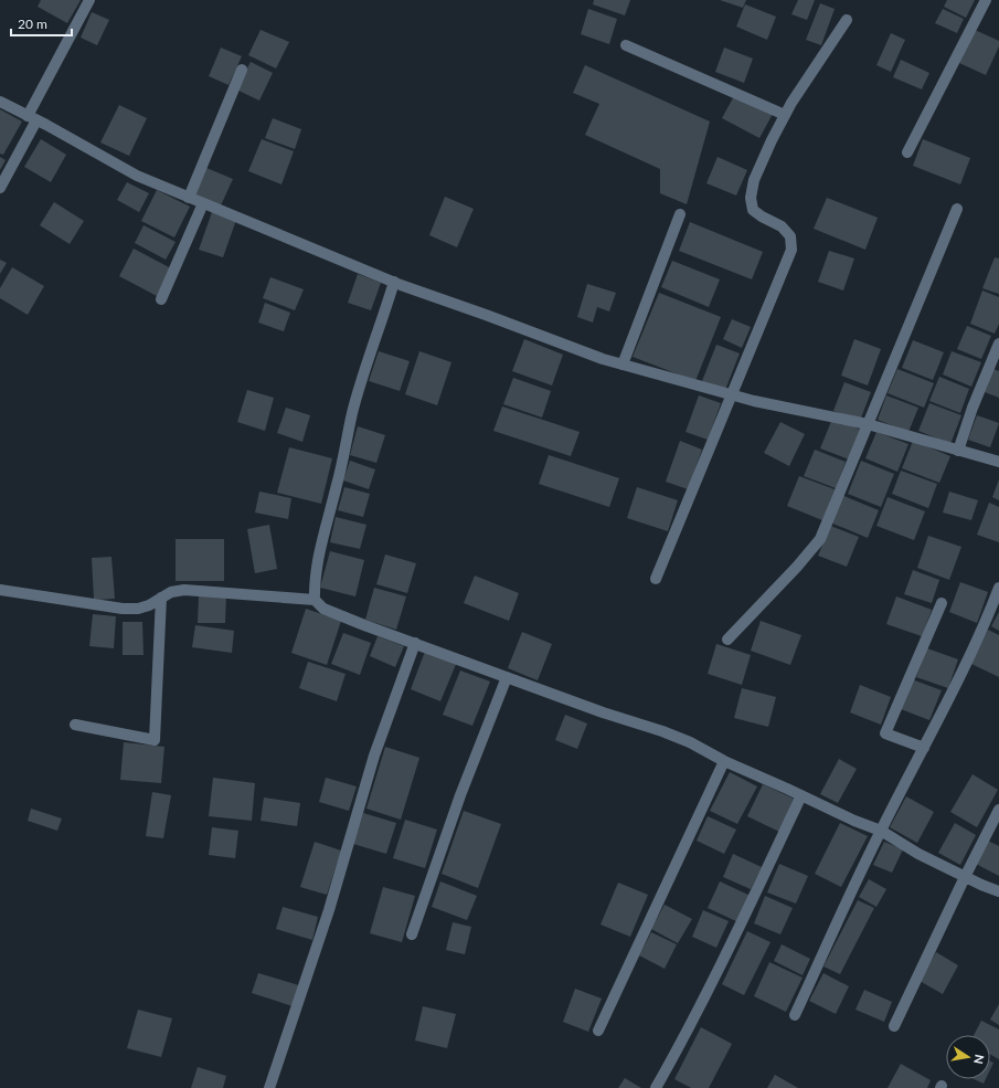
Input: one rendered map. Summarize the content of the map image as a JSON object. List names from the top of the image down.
{
  "scale_bar": "20 m",
  "north": "right"
}
